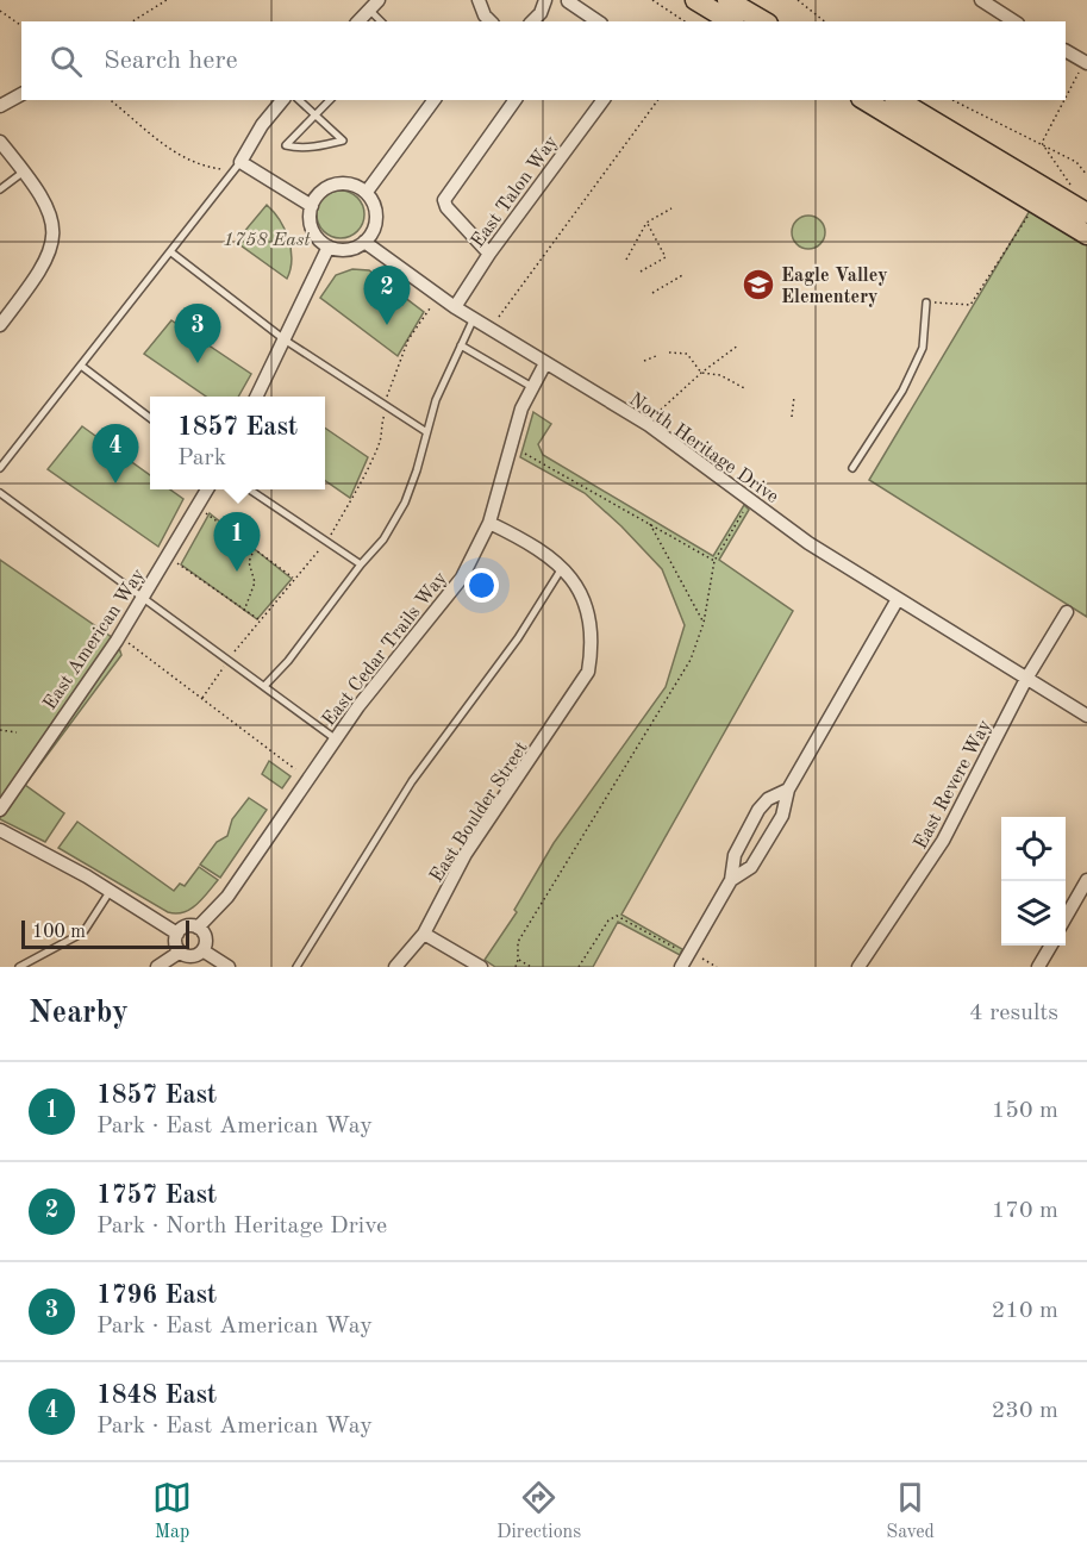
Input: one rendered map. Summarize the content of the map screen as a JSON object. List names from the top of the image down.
{
  "streets": {
    "street": [
      "East Talon Way",
      "North Heritage Drive",
      "East American Way",
      "East Cedar Trails Way",
      "East Revere Way",
      "East Boulder Street"
    ]
  },
  "crossings": [
    ["East Talon Way", "North Heritage Drive"],
    ["North Heritage Drive", "East Cedar Trails Way"],
    ["North Heritage Drive", "East Revere Way"]
  ],
  "parks": ["1758 East"],
  "places": {
    "school or university": ["Eagle Valley Elementery"]
  },
  "scale_bar": "100 m",
  "page": {
    "search": "Search here",
    "pins": [
      "2",
      "3",
      "4",
      "1"
    ],
    "popup": ["1857 East", "Park"],
    "scale": "100 m",
    "heading": ["Nearby", "4 results"],
    "list": [
      {
        "mark": "1",
        "name": "1857 East",
        "note": "Park · East American Way",
        "value": "150 m"
      },
      {
        "mark": "2",
        "name": "1757 East",
        "note": "Park · North Heritage Drive",
        "value": "170 m"
      },
      {
        "mark": "3",
        "name": "1796 East",
        "note": "Park · East American Way",
        "value": "210 m"
      },
      {
        "mark": "4",
        "name": "1848 East",
        "note": "Park · East American Way",
        "value": "230 m"
      }
    ],
    "nav": ["Map", "Directions", "Saved"]
  }
}
